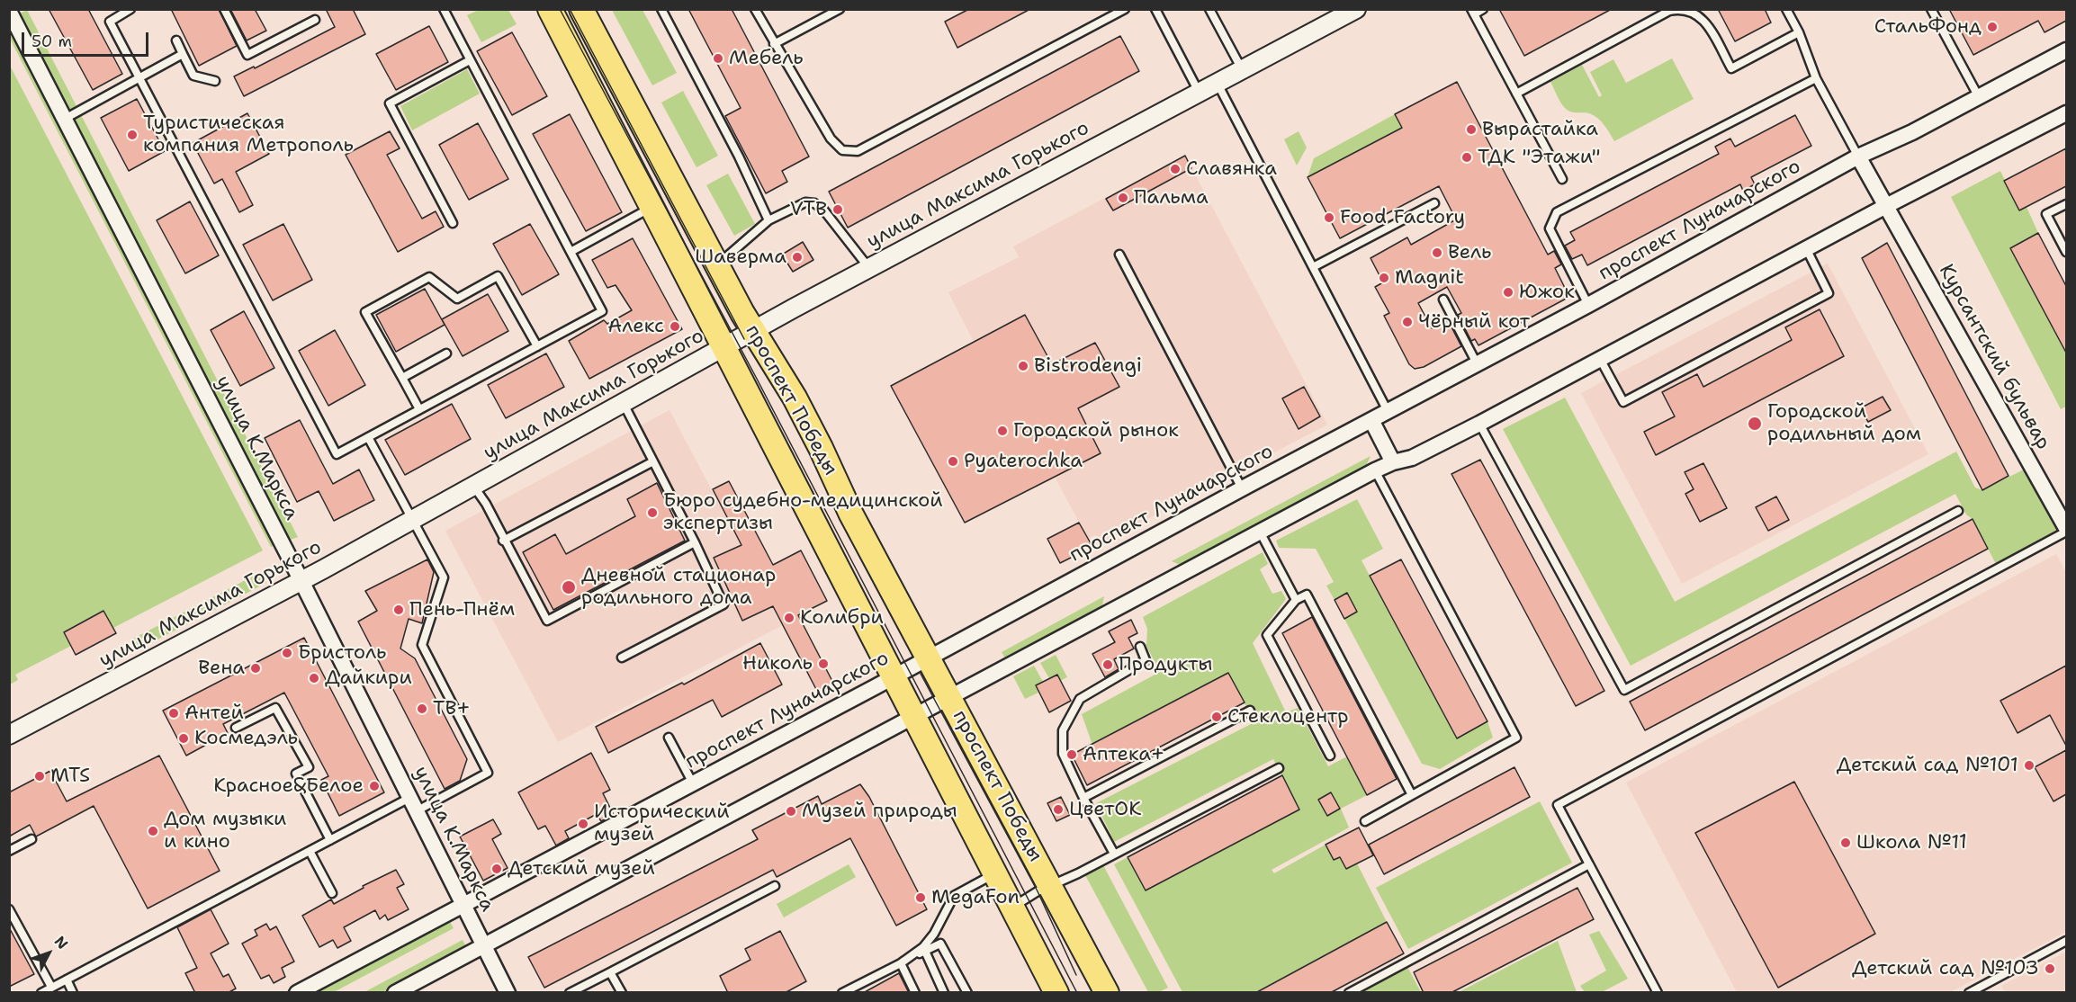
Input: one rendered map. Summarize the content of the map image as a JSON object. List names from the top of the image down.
{
  "streets": {
    "main road": ["проспект Победы"],
    "street": [
      "улица Максима Горького",
      "проспект Луначарского",
      "Курсантский бульвар",
      "улица К.Маркса"
    ]
  },
  "crossings": [
    ["улица Максима Горького", "проспект Победы"],
    ["улица Максима Горького", "улица К.Маркса"],
    ["проспект Луначарского", "Курсантский бульвар"],
    ["проспект Луначарского", "проспект Победы"],
    ["проспект Луначарского", "улица К.Маркса"]
  ],
  "places": [
    "СтальФонд",
    "Мебель",
    "Вырастайка",
    "Туристическая компания Метрополь",
    "ТДК \"Этажи\"",
    "Славянка",
    "Пальма",
    "VTB",
    "Food Factory",
    "Вель",
    "Шаверма",
    "Magnit",
    "Южок",
    "Чёрный кот",
    "Алекс",
    "Bistrodengi",
    "Городской родильный дом",
    "Городской рынок",
    "Pyaterochka",
    "Бюро судебно-медицинской экспертизы",
    "Дневной стационар родильного дома",
    "Пень-Пнём",
    "Колибри",
    "Бристоль",
    "Николь",
    "Продукты",
    "Вена",
    "Дайкири",
    "ТВ+",
    "Антей",
    "Стеклоцентр",
    "Космедэль",
    "Аптека+",
    "Детский сад №101",
    "MTS",
    "Красное&Белое",
    "ЦветОК",
    "Музей природы",
    "Исторический музей",
    "Дом музыки и кино",
    "Школа №11",
    "Детский музей",
    "MegaFon",
    "Детский сад №103"
  ],
  "scale_bar": "50 m",
  "north": "top right"
}
